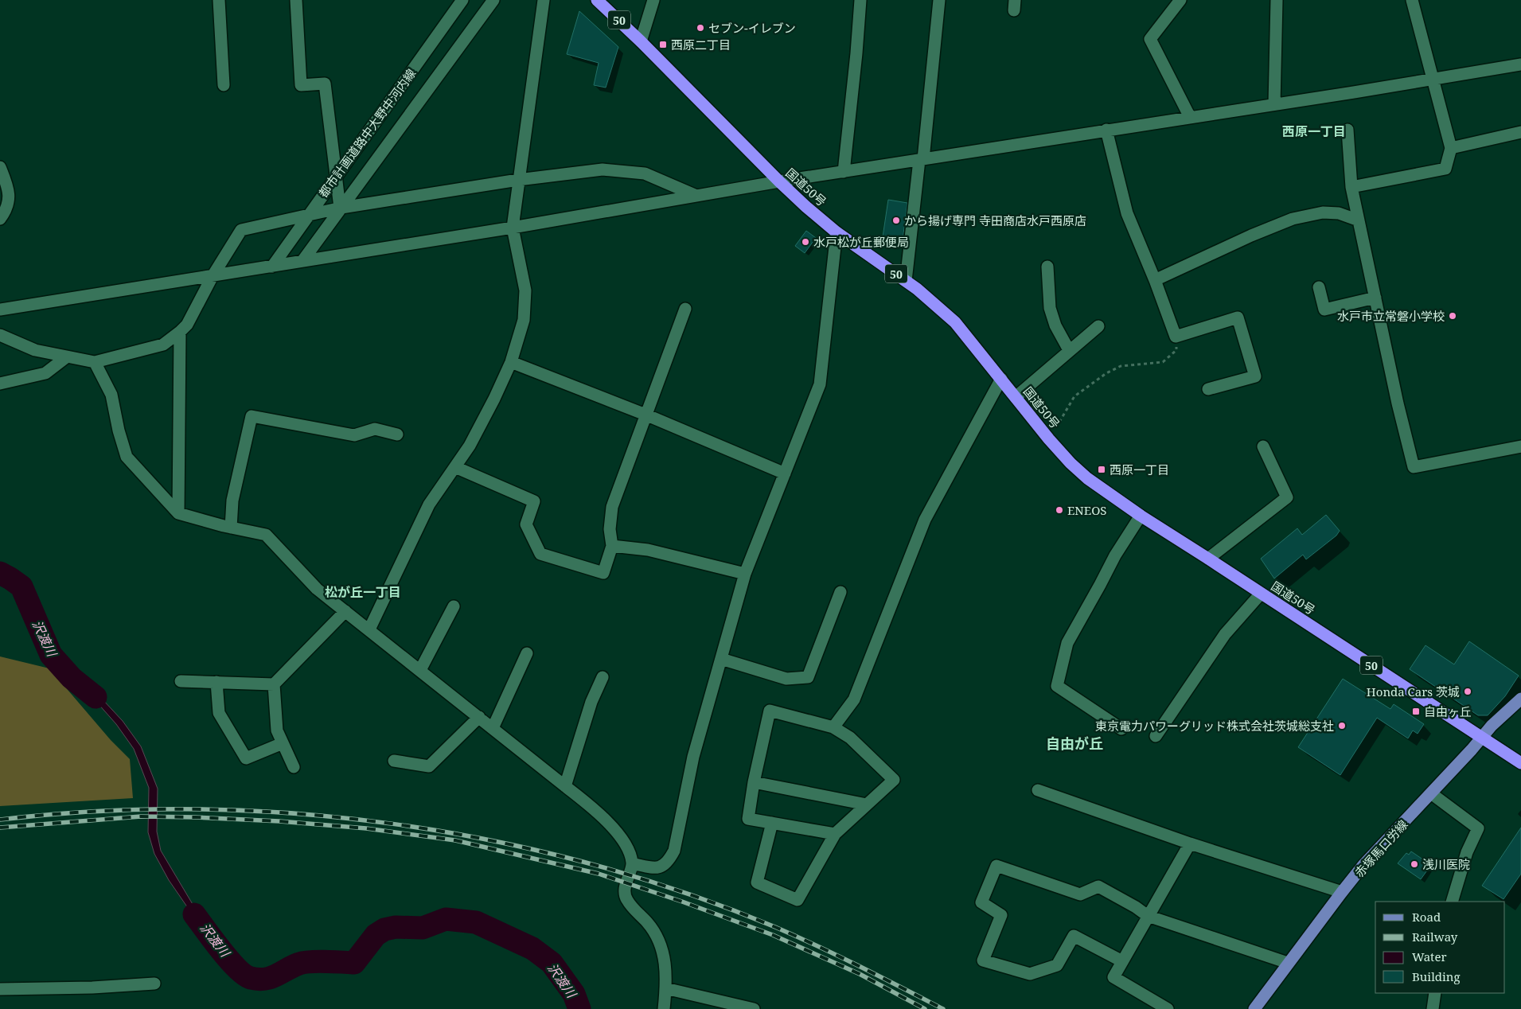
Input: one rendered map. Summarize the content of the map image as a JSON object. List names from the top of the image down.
{
  "streets": {
    "highway": ["50", "国道50号"],
    "main road": ["赤塚馬口労線"],
    "street": ["都市計画道路中大野中河内線"]
  },
  "crossings": [
    ["国道50号", "赤塚馬口労線"]
  ],
  "districts": ["西原一丁目", "松が丘一丁目", "自由が丘"],
  "water": ["沢渡川"],
  "places": {
    "other": [
      "セブン-イレブン",
      "から揚げ専門 寺田商店水戸西原店",
      "水戸松が丘郵便局",
      "水戸市立常磐小学校",
      "ENEOS",
      "Honda Cars 茨城",
      "東京電力パワーグリッド株式会社茨城総支社",
      "浅川医院"
    ],
    "transit": ["西原二丁目", "西原一丁目", "自由ヶ丘"]
  },
  "legend": [
    "Road",
    "Railway",
    "Water",
    "Building"
  ]
}
